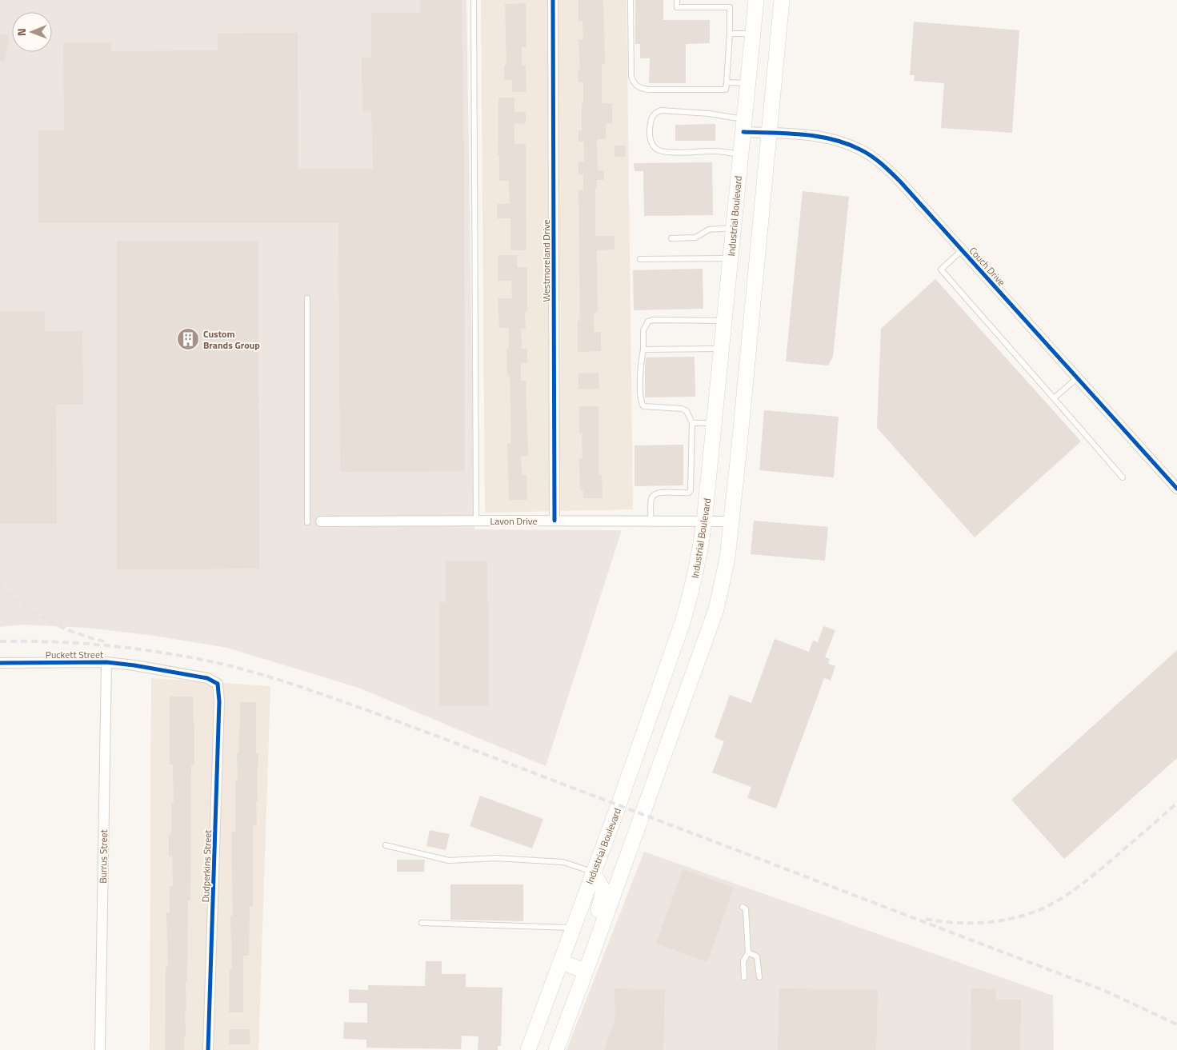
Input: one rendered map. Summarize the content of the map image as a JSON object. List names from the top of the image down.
{
  "streets": {
    "main road": ["Industrial Boulevard"],
    "street": [
      "Westmoreland Drive",
      "Couch Drive",
      "Lavon Drive",
      "Puckett Street",
      "Burrus Street",
      "Dudperkins Street"
    ]
  },
  "crossings": [
    ["Industrial Boulevard", "Couch Drive"],
    ["Industrial Boulevard", "Lavon Drive"],
    ["Westmoreland Drive", "Lavon Drive"],
    ["Puckett Street", "Burrus Street"],
    ["Puckett Street", "Dudperkins Street"]
  ],
  "places": {
    "building": ["Custom Brands Group"]
  },
  "north": "left"
}
